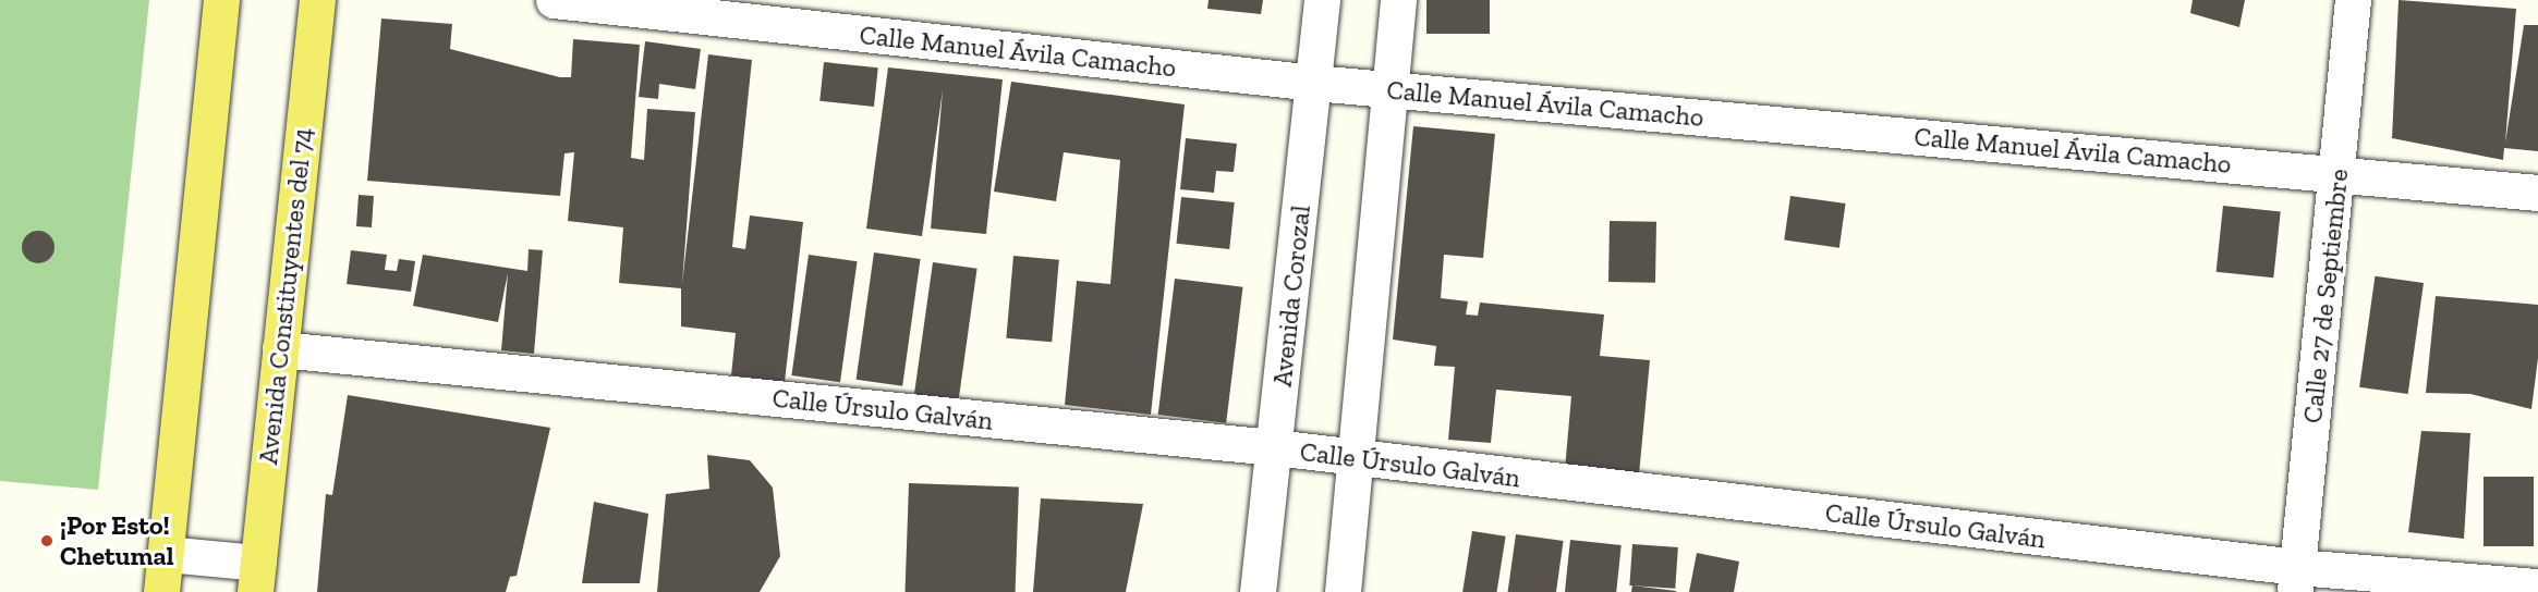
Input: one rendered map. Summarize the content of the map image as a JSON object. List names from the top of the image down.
{
  "streets": {
    "main road": ["Avenida Constituyentes del 74"],
    "street": [
      "Calle Manuel Ávila Camacho",
      "Avenida Corozal",
      "Calle 27 de Septiembre",
      "Calle Úrsulo Galván"
    ]
  },
  "crossings": [
    ["Calle Manuel Ávila Camacho", "Avenida Corozal"],
    ["Calle Manuel Ávila Camacho", "Calle 27 de Septiembre"],
    ["Avenida Constituyentes del 74", "Calle Úrsulo Galván"],
    ["Avenida Corozal", "Calle Úrsulo Galván"],
    ["Calle 27 de Septiembre", "Calle Úrsulo Galván"]
  ],
  "places": ["¡Por Esto! Chetumal"]
}
